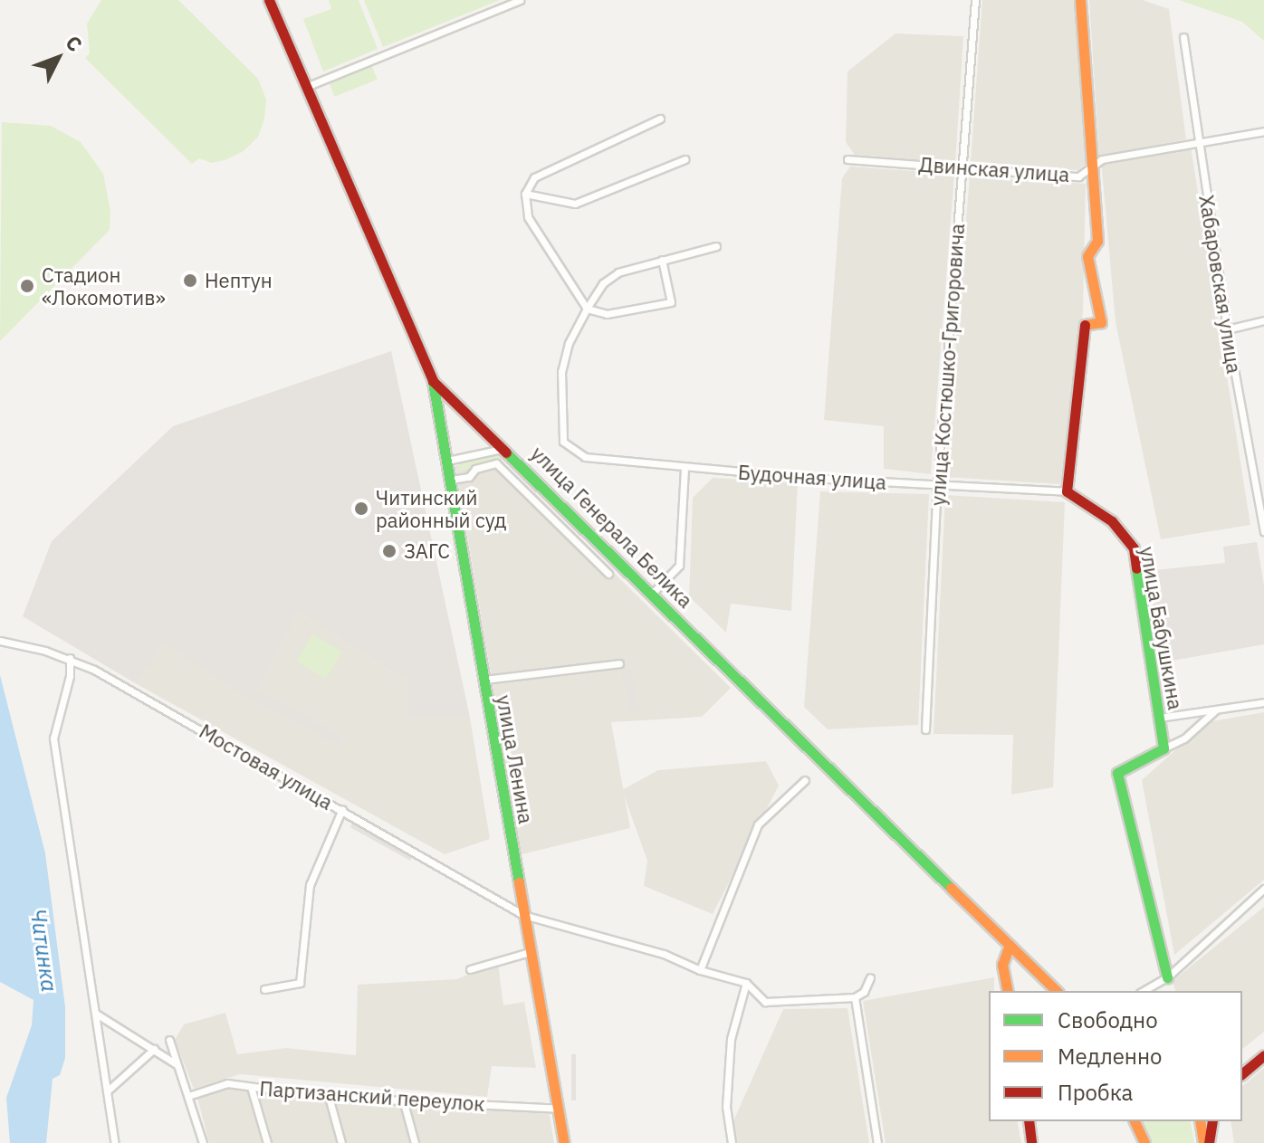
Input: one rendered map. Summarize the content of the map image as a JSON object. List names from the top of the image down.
{
  "streets": {
    "main road": ["улица Генерала Белика", "улица Бабушкина", "улица Ленина"],
    "street": [
      "Двинская улица",
      "Хабаровская улица",
      "улица Костюшко-Григоровича",
      "Будочная улица",
      "Мостовая улица",
      "Партизанский переулок"
    ]
  },
  "crossings": [
    ["Двинская улица", "Хабаровская улица"],
    ["Двинская улица", "улица Костюшко-Григоровича"],
    ["улица Костюшко-Григоровича", "Будочная улица"],
    ["Будочная улица", "улица Бабушкина"],
    ["улица Генерала Белика", "улица Ленина"],
    ["улица Ленина", "Мостовая улица"],
    ["улица Ленина", "Партизанский переулок"]
  ],
  "water": ["Читинка"],
  "places": [
    "Нептун",
    "Стадион «Локомотив»",
    "Читинский районный суд",
    "ЗАГС"
  ],
  "legend": ["Свободно", "Медленно", "Пробка"],
  "north": "top right"
}
